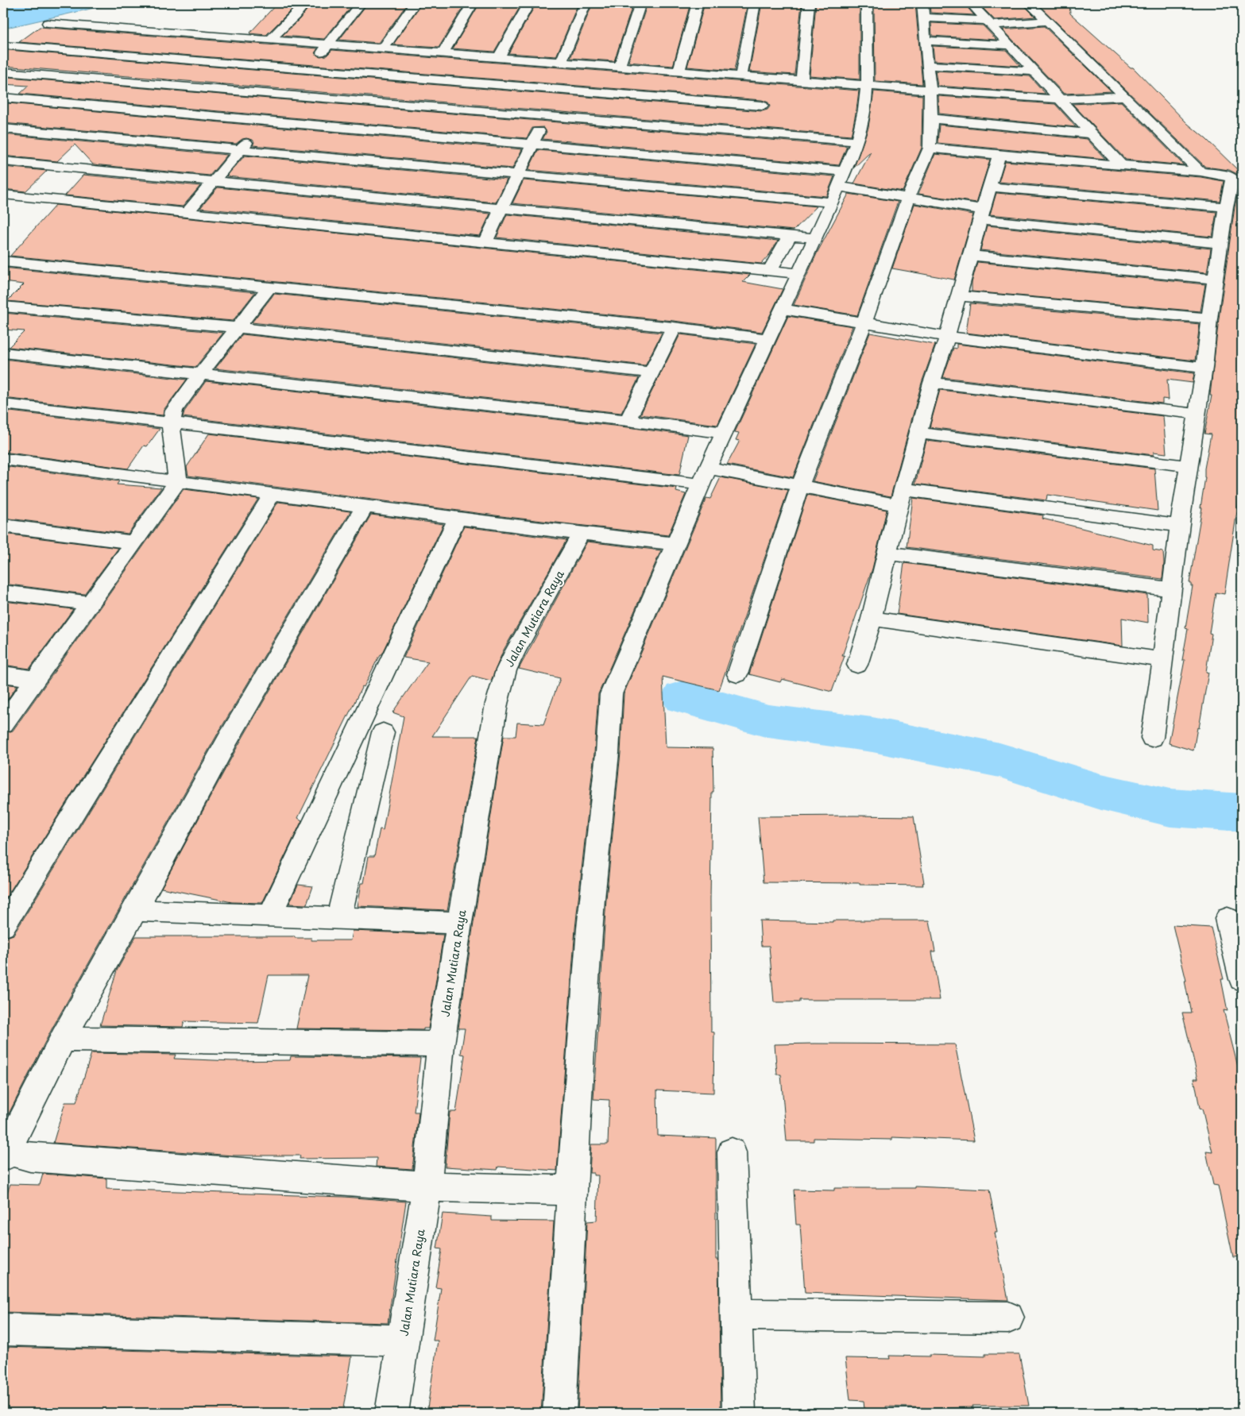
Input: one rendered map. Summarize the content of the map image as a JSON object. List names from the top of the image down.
{
  "streets": {
    "street": ["Jalan Mutiara Raya"]
  }
}
